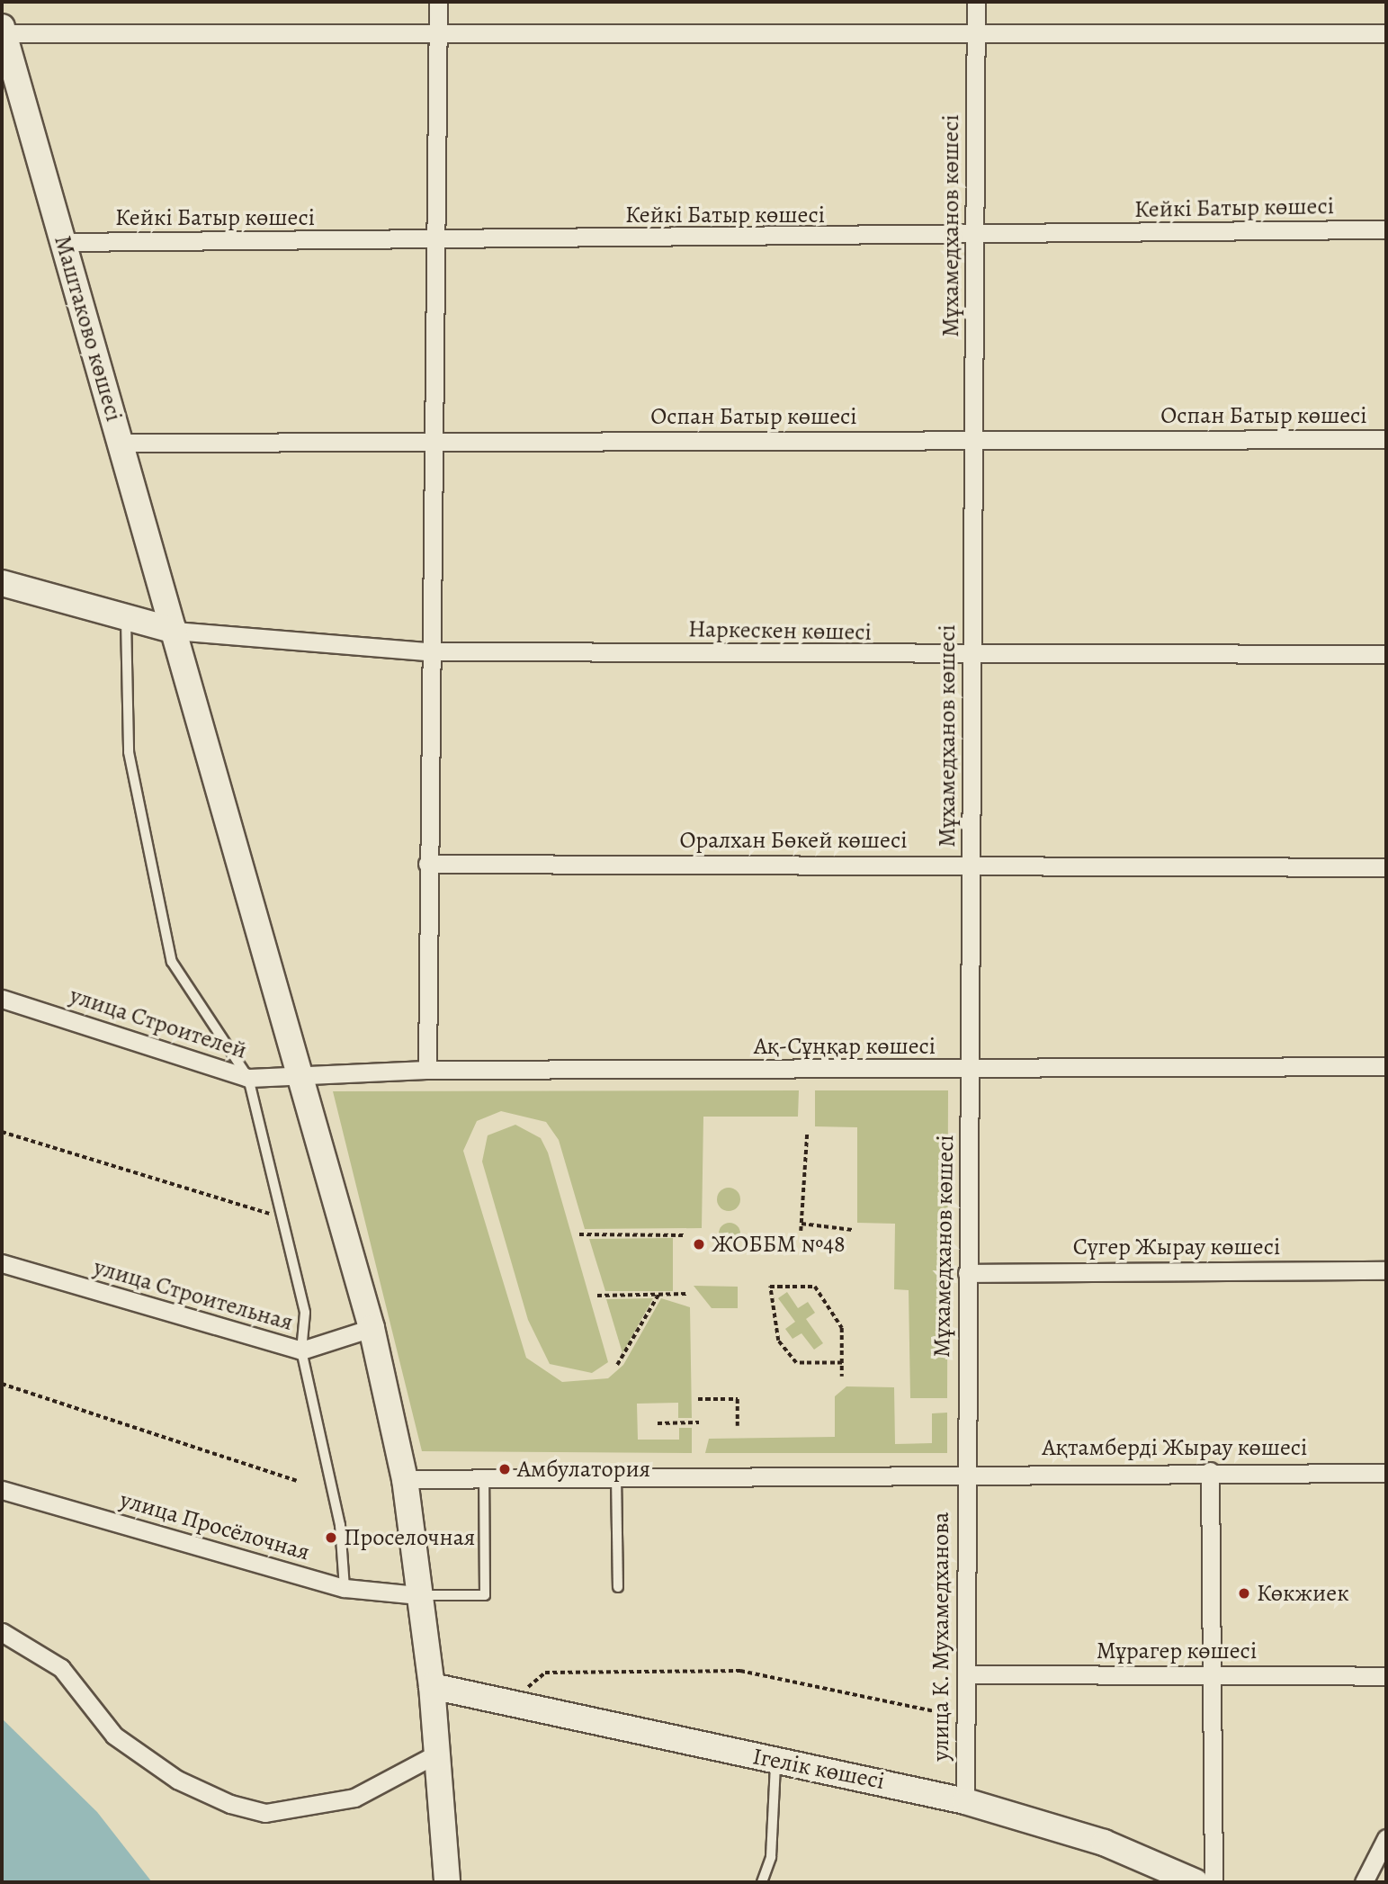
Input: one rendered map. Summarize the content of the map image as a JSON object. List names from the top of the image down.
{
  "streets": {
    "main road": ["Маштаково көшесі", "Ігелік көшесі"],
    "street": [
      "Кейкі Батыр көшесі",
      "Мұхамедханов көшесі",
      "Оспан Батыр көшесі",
      "Наркескен көшесі",
      "Оралхан Бөкей көшесі",
      "улица Строителей",
      "Ақ-Сұңқар көшесі",
      "Сүгер Жырау көшесі",
      "улица Строительная",
      "Ақтамберді Жырау көшесі",
      "улица Просёлочная",
      "улица К. Мухамедханова",
      "Мұрагер көшесі"
    ]
  },
  "crossings": [
    ["Кейкі Батыр көшесі", "Мұхамедханов көшесі"],
    ["Кейкі Батыр көшесі", "Маштаково көшесі"],
    ["Мұхамедханов көшесі", "Оспан Батыр көшесі"],
    ["Мұхамедханов көшесі", "Наркескен көшесі"],
    ["Мұхамедханов көшесі", "Оралхан Бөкей көшесі"],
    ["Мұхамедханов көшесі", "Ақ-Сұңқар көшесі"],
    ["Мұхамедханов көшесі", "Сүгер Жырау көшесі"],
    ["Мұхамедханов көшесі", "Ақтамберді Жырау көшесі"],
    ["Мұхамедханов көшесі", "улица К. Мухамедханова"],
    ["Маштаково көшесі", "Оспан Батыр көшесі"],
    ["Маштаково көшесі", "Наркескен көшесі"],
    ["Маштаково көшесі", "улица Строителей"],
    ["Маштаково көшесі", "Ақ-Сұңқар көшесі"],
    ["Маштаково көшесі", "улица Строительная"],
    ["Маштаково көшесі", "Ақтамберді Жырау көшесі"],
    ["Маштаково көшесі", "улица Просёлочная"],
    ["Маштаково көшесі", "Ігелік көшесі"],
    ["улица Строителей", "Ақ-Сұңқар көшесі"],
    ["Ақтамберді Жырау көшесі", "улица К. Мухамедханова"],
    ["улица К. Мухамедханова", "Мұрагер көшесі"],
    ["улица К. Мухамедханова", "Ігелік көшесі"]
  ],
  "places": [
    "ЖОББМ №48",
    "Амбулатория",
    "Проселочная",
    "Көкжиек"
  ]
}
